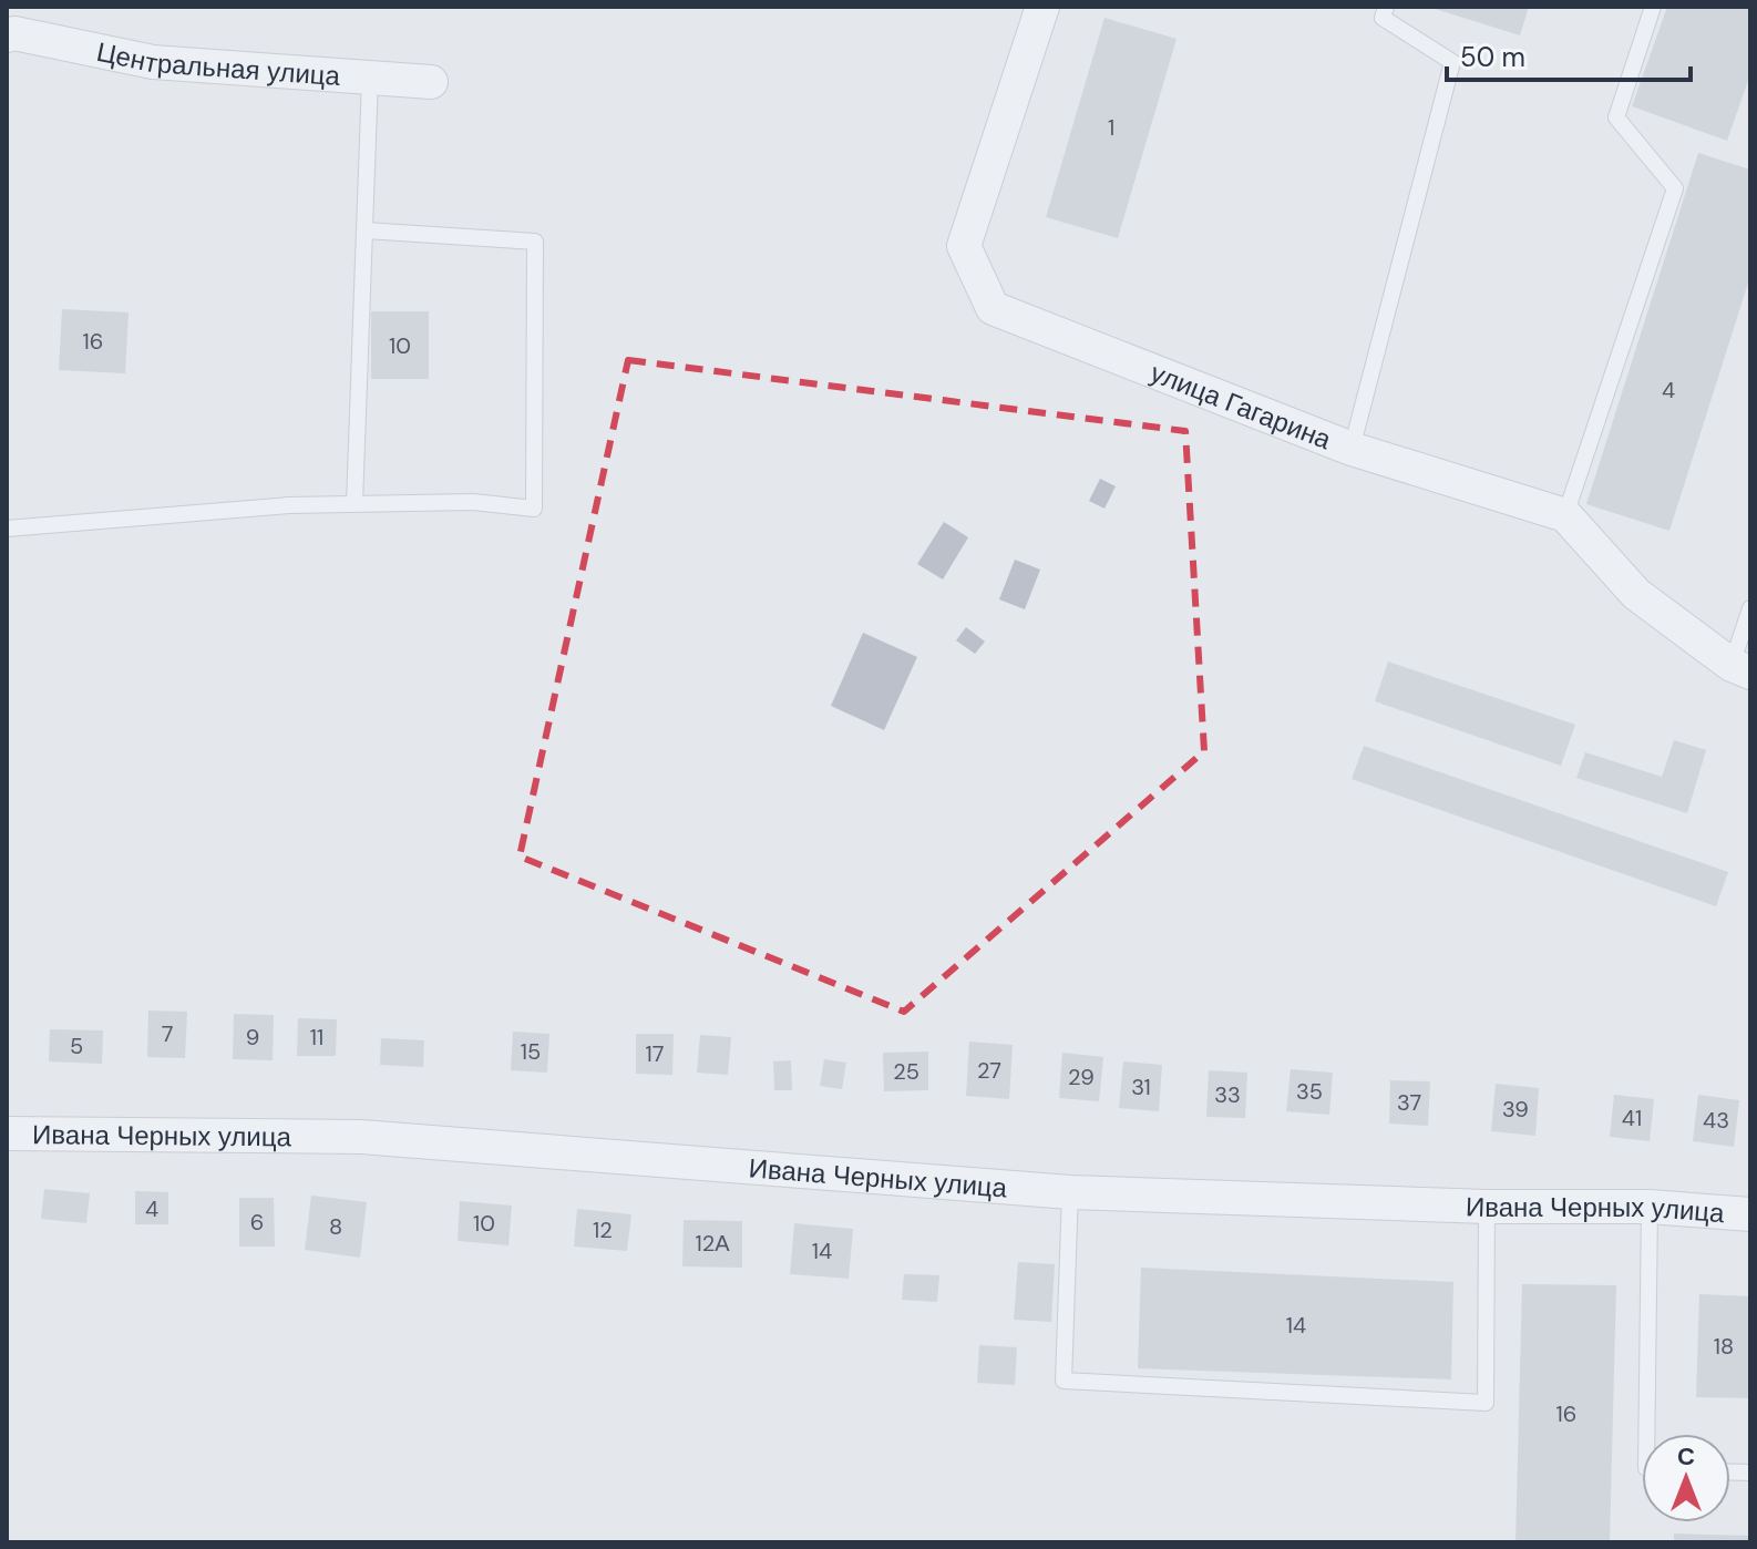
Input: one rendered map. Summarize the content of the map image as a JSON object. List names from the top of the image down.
{
  "streets": {
    "street": ["Центральная улица", "улица Гагарина", "Ивана Черных улица"]
  },
  "house_numbers": [
    "1",
    "16",
    "10",
    "4",
    "7",
    "9",
    "11",
    "5",
    "15",
    "17",
    "27",
    "25",
    "29",
    "31",
    "35",
    "33",
    "37",
    "39",
    "41",
    "43",
    "4",
    "6",
    "10",
    "8",
    "12",
    "12А",
    "14",
    "14",
    "18",
    "16"
  ],
  "scale_bar": "50 m",
  "north": "top"
}
